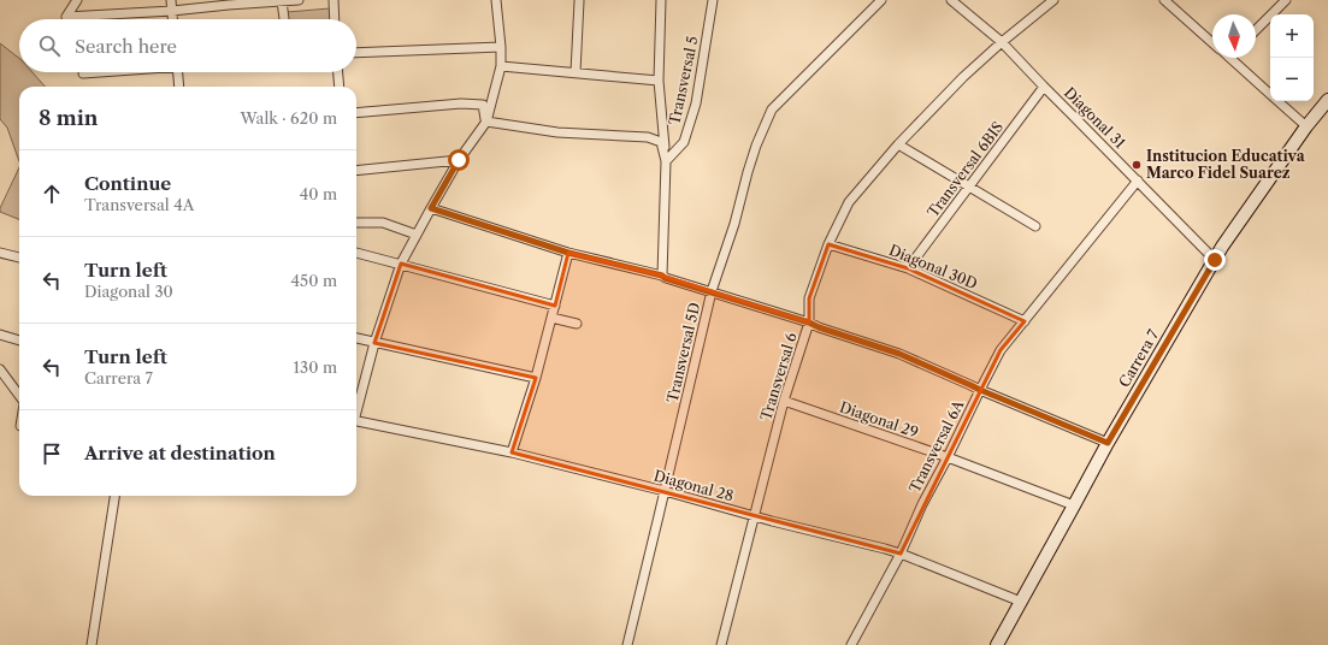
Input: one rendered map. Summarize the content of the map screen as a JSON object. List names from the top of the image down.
{
  "streets": {
    "main road": ["Carrera 7"],
    "street": [
      "Transversal 5",
      "Diagonal 31",
      "Transversal 6BIS",
      "Diagonal 30D",
      "Transversal 5D",
      "Transversal 6",
      "Diagonal 29",
      "Transversal 6A",
      "Diagonal 28"
    ]
  },
  "crossings": [
    ["Diagonal 31", "Transversal 6BIS"],
    ["Diagonal 31", "Carrera 7"],
    ["Diagonal 31", "Transversal 6"],
    ["Diagonal 31", "Transversal 6A"],
    ["Transversal 6BIS", "Diagonal 30D"],
    ["Diagonal 30D", "Transversal 6"],
    ["Diagonal 30D", "Transversal 6A"],
    ["Transversal 5D", "Diagonal 28"],
    ["Carrera 7", "Diagonal 29"],
    ["Carrera 7", "Diagonal 28"],
    ["Transversal 6", "Diagonal 29"],
    ["Transversal 6", "Diagonal 28"],
    ["Diagonal 29", "Transversal 6A"],
    ["Transversal 6A", "Diagonal 28"]
  ],
  "places": ["Institucion Educativa Marco Fidel Suarez"],
  "north": "bottom",
  "page": {
    "map_buttons": ["+", "−"],
    "search": "Search here",
    "heading": ["8 min", "Walk · 620 m"],
    "list": [
      ["Continue", "Transversal 4A", "40 m"],
      ["Turn left", "Diagonal 30", "450 m"],
      ["Turn left", "Carrera 7", "130 m"],
      "Arrive at destination"
    ]
  }
}
